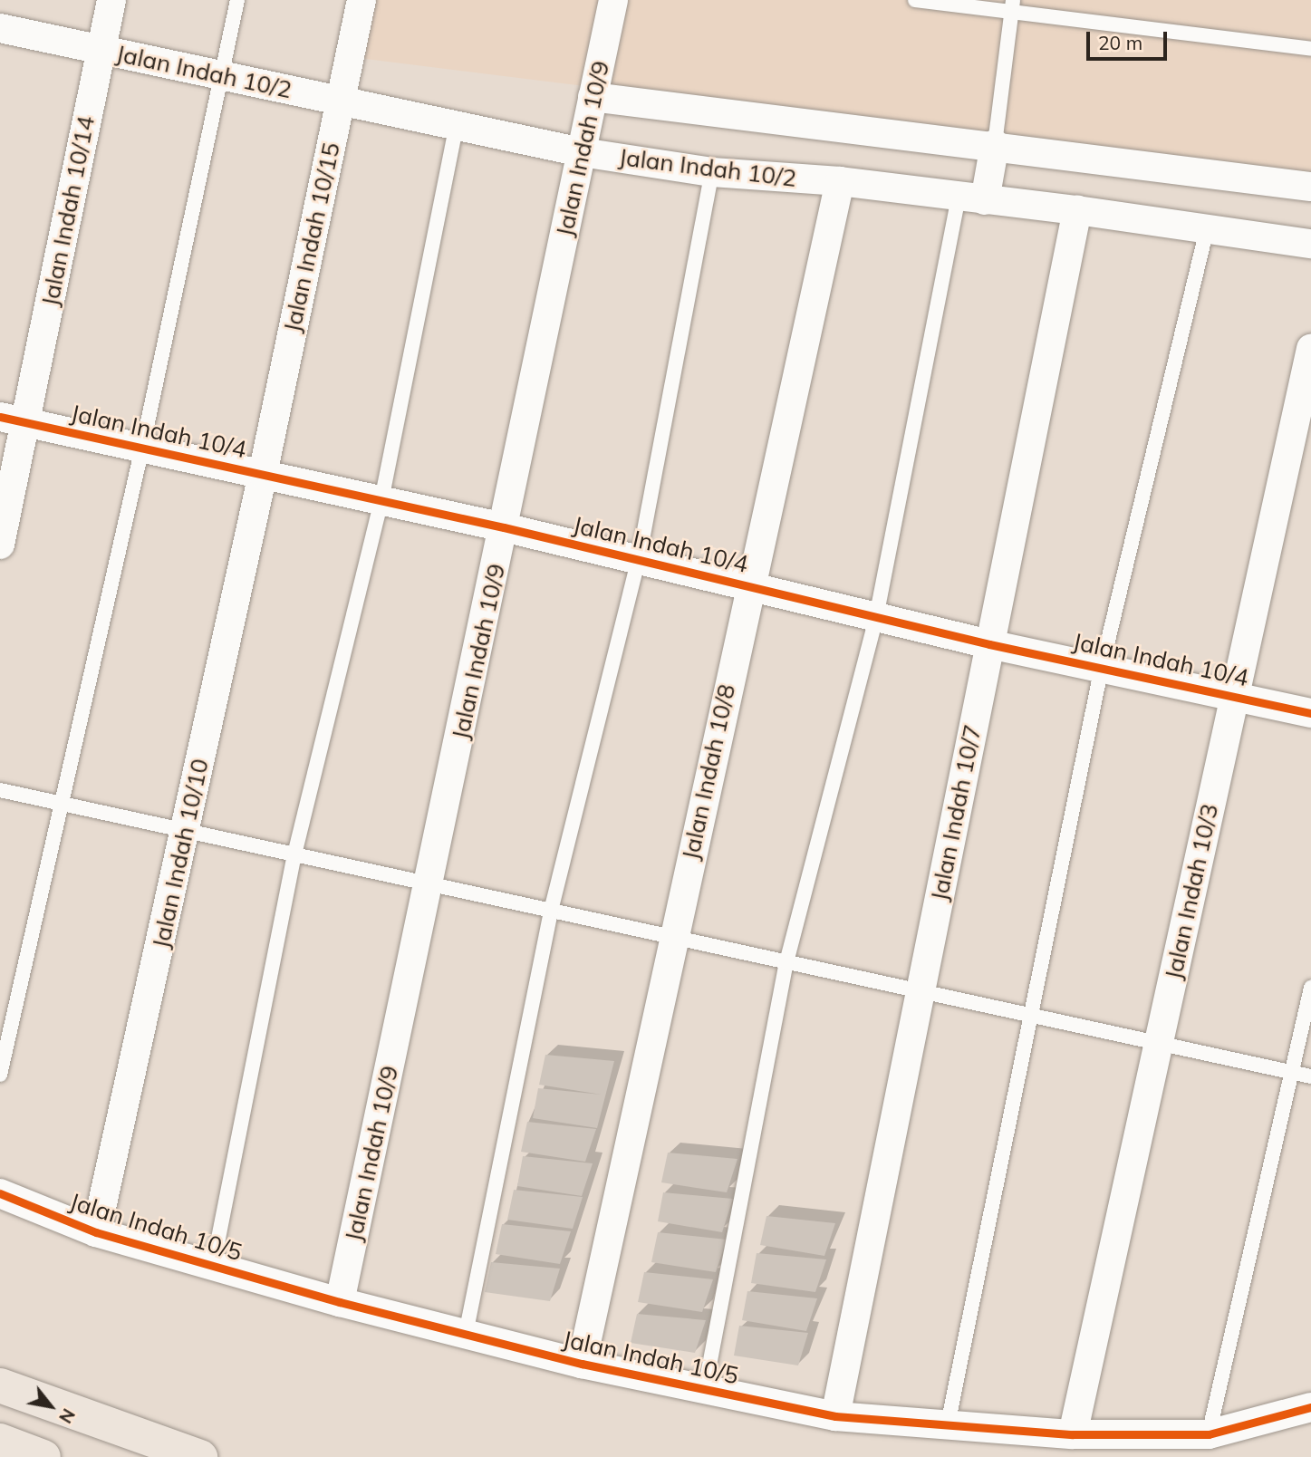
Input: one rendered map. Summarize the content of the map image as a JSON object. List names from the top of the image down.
{
  "streets": {
    "street": [
      "Jalan Indah 10/2",
      "Jalan Indah 10/9",
      "Jalan Indah 10/14",
      "Jalan Indah 10/15",
      "Jalan Indah 10/4",
      "Jalan Indah 10/8",
      "Jalan Indah 10/7",
      "Jalan Indah 10/10",
      "Jalan Indah 10/3",
      "Jalan Indah 10/5"
    ]
  },
  "crossings": [
    ["Jalan Indah 10/2", "Jalan Indah 10/9"],
    ["Jalan Indah 10/2", "Jalan Indah 10/14"],
    ["Jalan Indah 10/2", "Jalan Indah 10/15"],
    ["Jalan Indah 10/2", "Jalan Indah 10/8"],
    ["Jalan Indah 10/2", "Jalan Indah 10/7"],
    ["Jalan Indah 10/9", "Jalan Indah 10/4"],
    ["Jalan Indah 10/9", "Jalan Indah 10/5"],
    ["Jalan Indah 10/14", "Jalan Indah 10/4"],
    ["Jalan Indah 10/15", "Jalan Indah 10/4"],
    ["Jalan Indah 10/15", "Jalan Indah 10/10"],
    ["Jalan Indah 10/4", "Jalan Indah 10/8"],
    ["Jalan Indah 10/4", "Jalan Indah 10/7"],
    ["Jalan Indah 10/4", "Jalan Indah 10/10"],
    ["Jalan Indah 10/4", "Jalan Indah 10/3"],
    ["Jalan Indah 10/8", "Jalan Indah 10/5"],
    ["Jalan Indah 10/7", "Jalan Indah 10/5"],
    ["Jalan Indah 10/10", "Jalan Indah 10/5"],
    ["Jalan Indah 10/3", "Jalan Indah 10/5"]
  ],
  "scale_bar": "20 m",
  "north": "bottom right"
}
